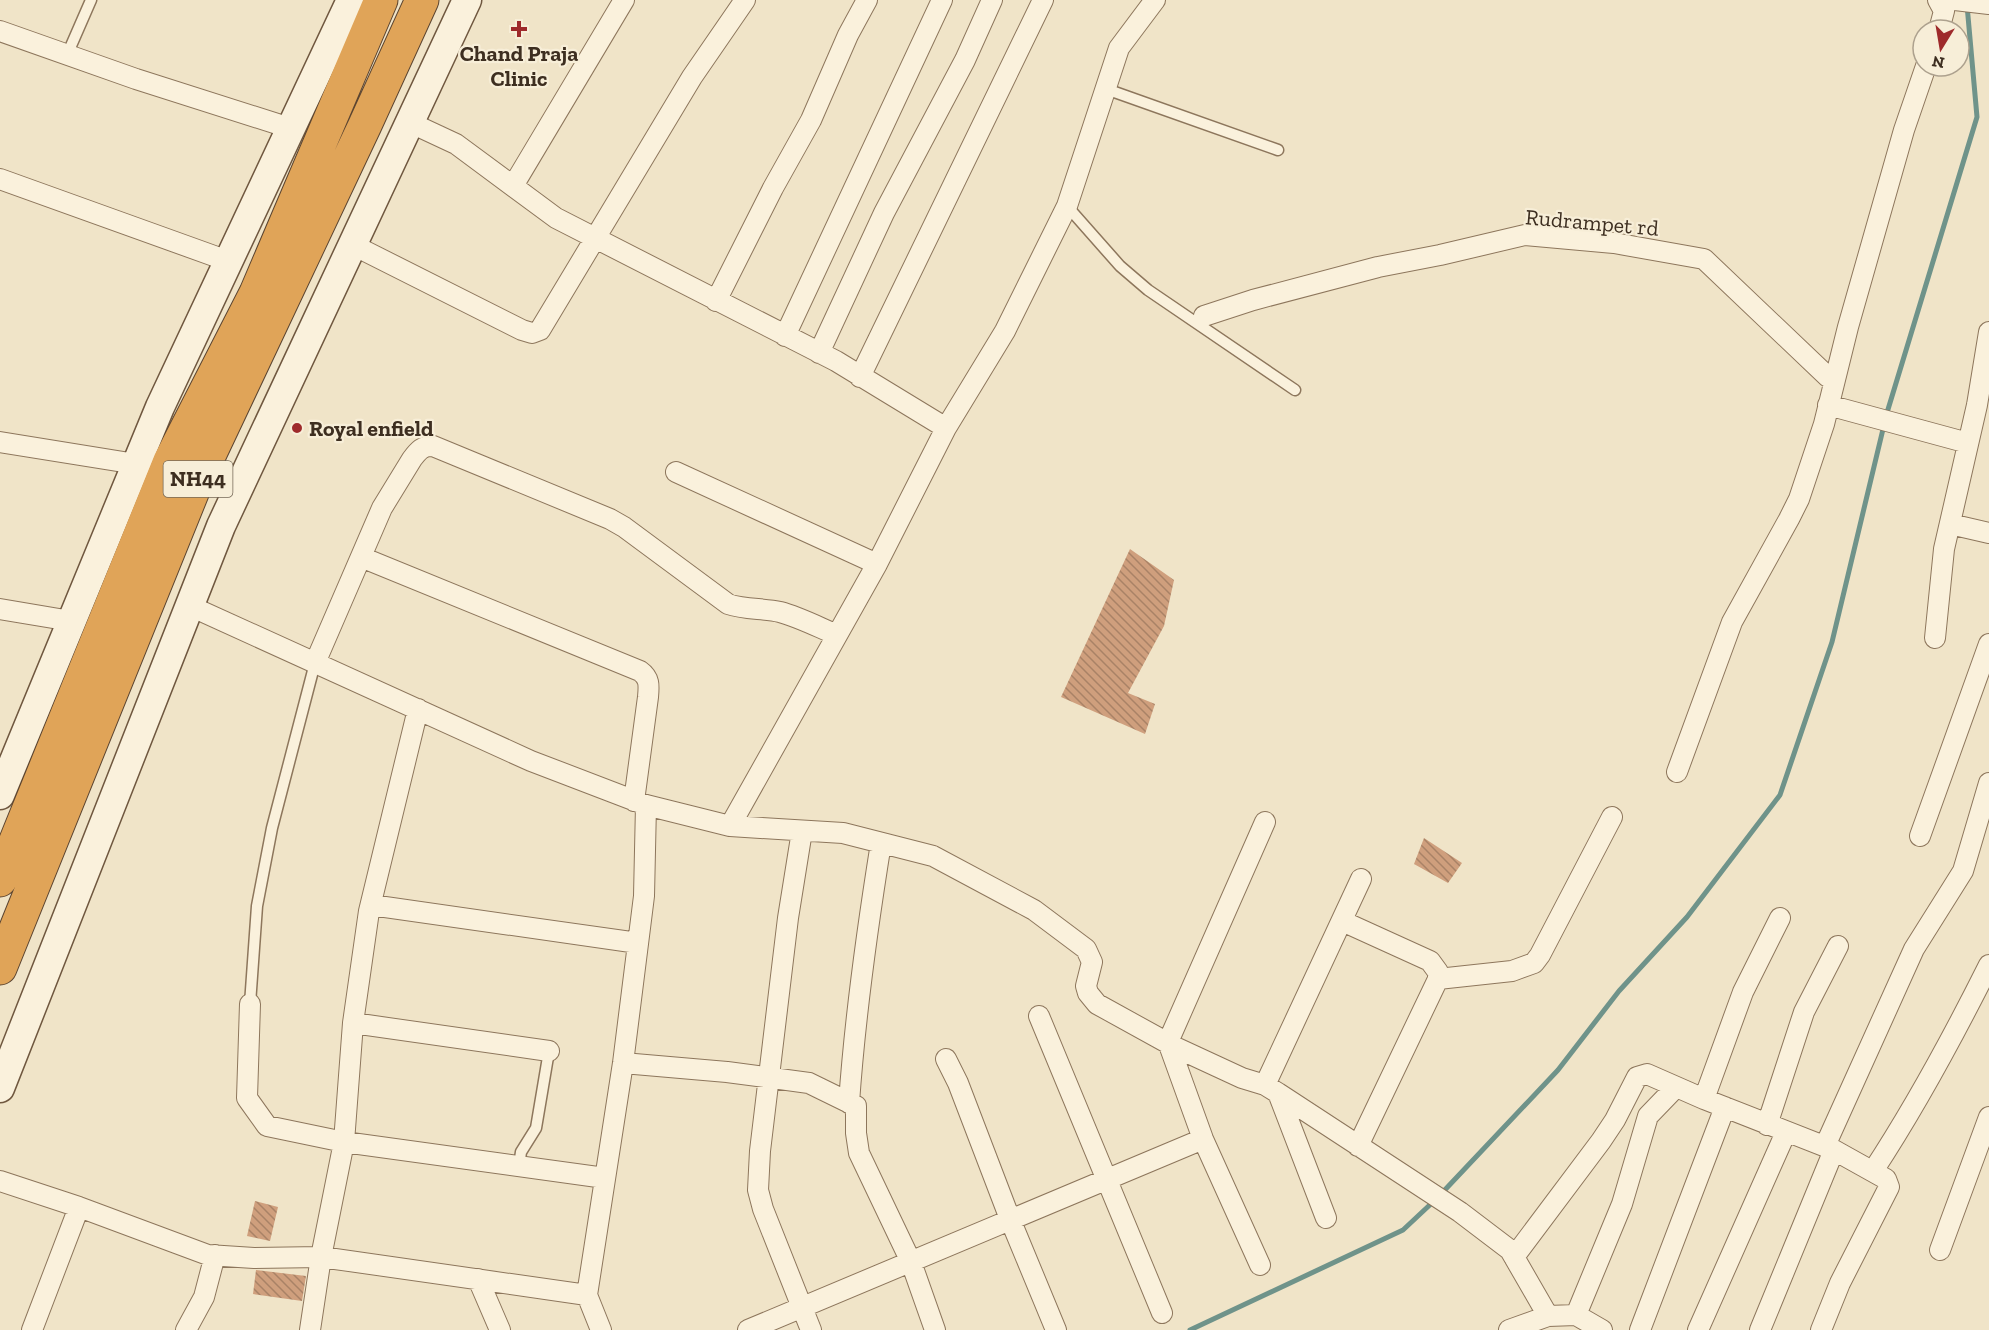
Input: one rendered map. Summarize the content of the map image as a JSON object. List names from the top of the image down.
{
  "streets": {
    "highway": ["NH44"],
    "street": ["Rudrampet rd"]
  },
  "places": {
    "health": ["Chand Praja Clinic"],
    "other": ["Royal enfield"]
  },
  "north": "bottom"
}
